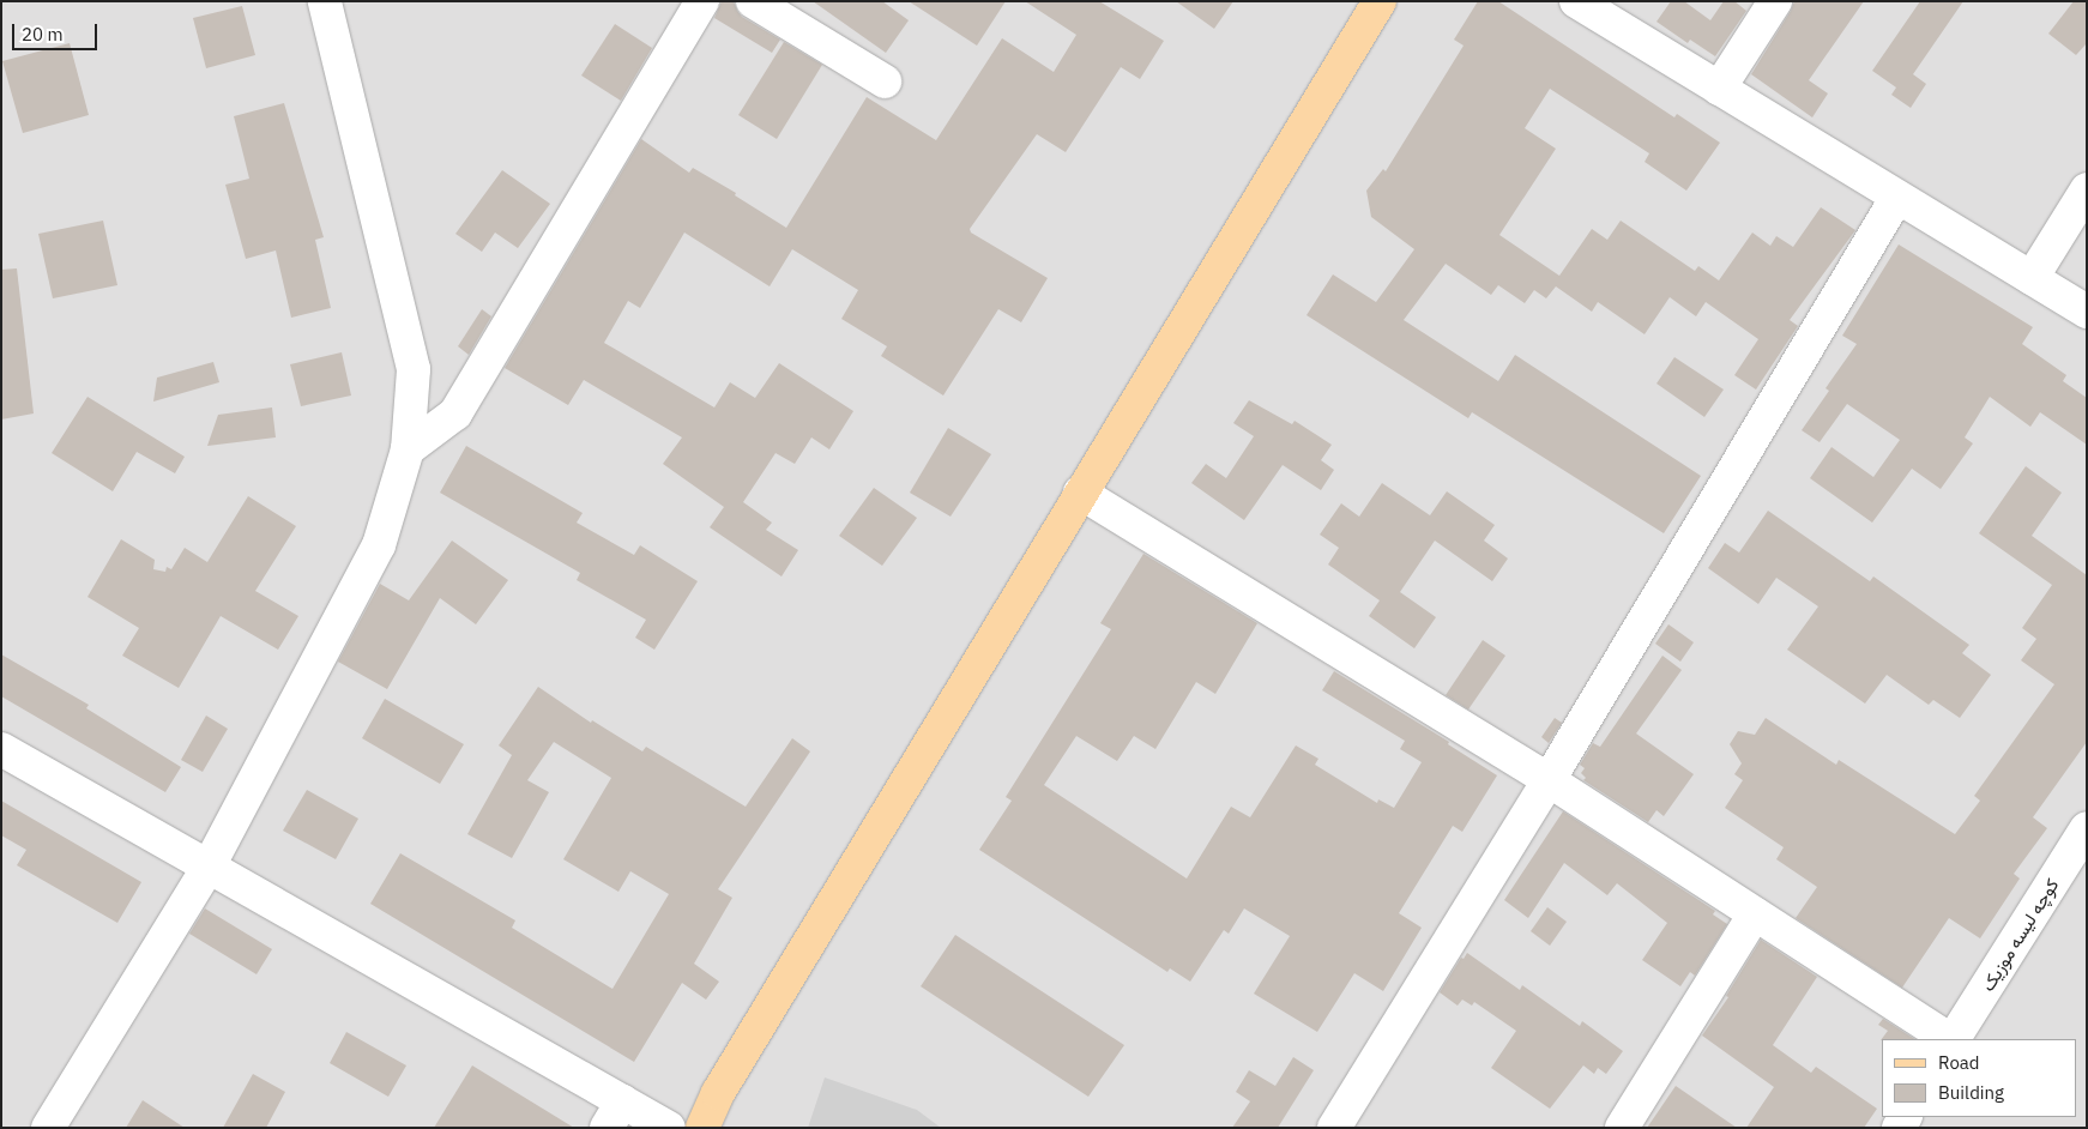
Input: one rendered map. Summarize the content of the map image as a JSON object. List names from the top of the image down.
{
  "streets": {
    "street": ["کوچه لیسه موزیک"]
  },
  "legend": ["Road", "Building"],
  "scale_bar": "20 m"
}
